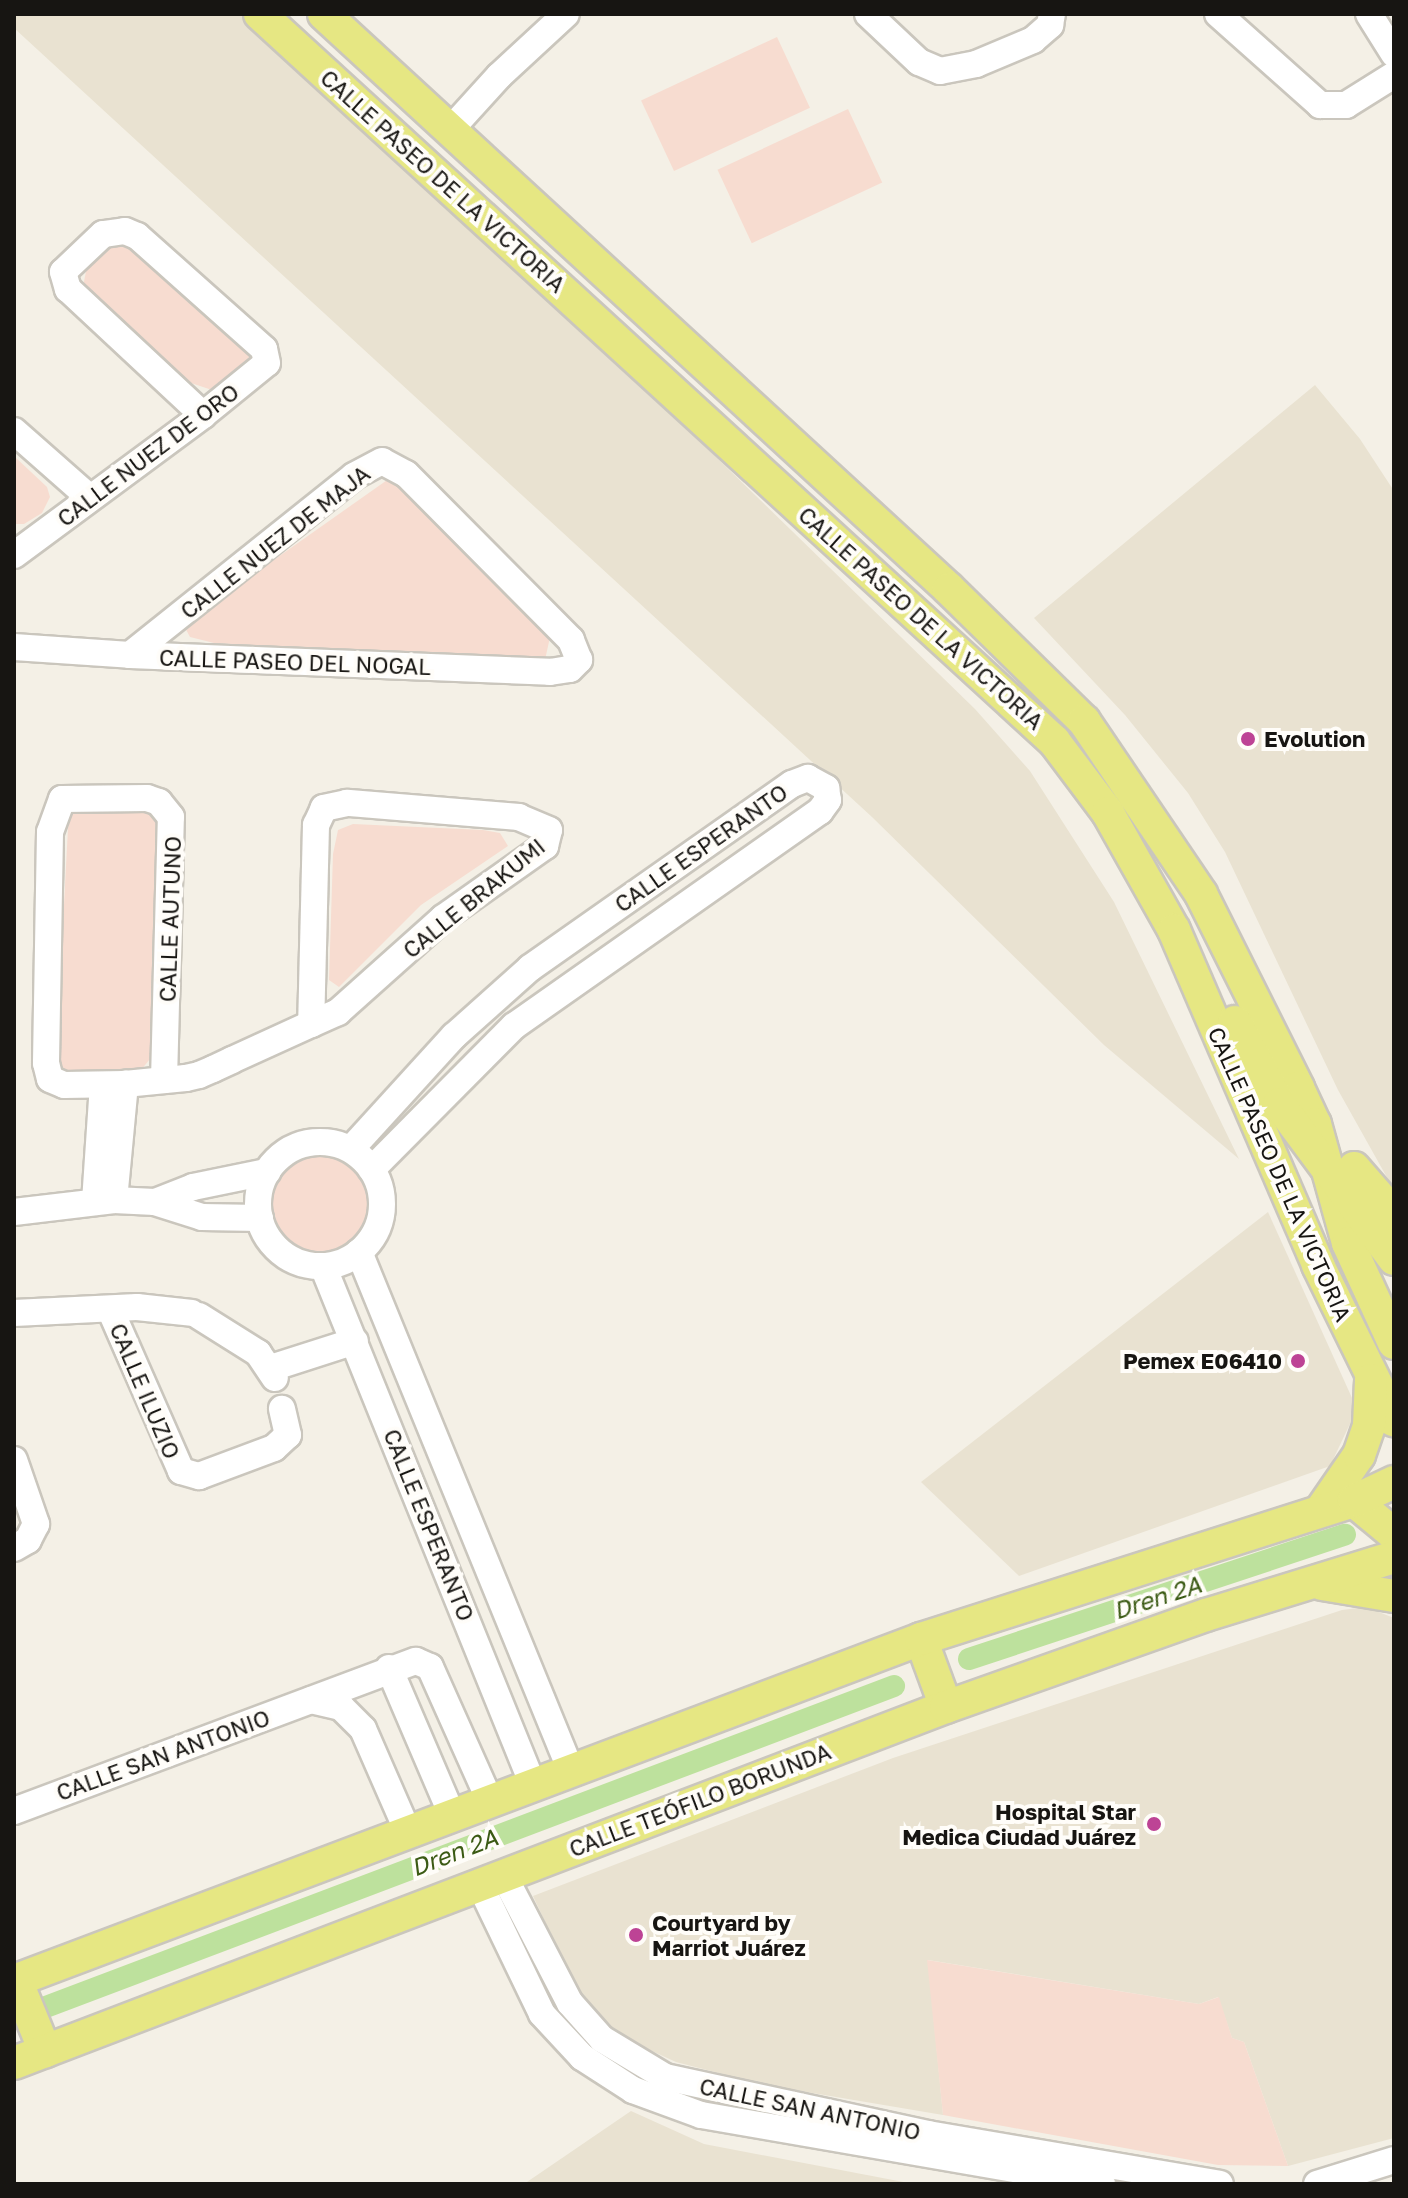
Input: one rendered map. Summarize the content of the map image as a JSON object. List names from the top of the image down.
{
  "streets": {
    "main road": ["CALLE PASEO DE LA VICTORIA", "CALLE TEÓFILO BORUNDA"],
    "street": [
      "CALLE NUEZ DE ORO",
      "CALLE NUEZ DE MAJA",
      "CALLE PASEO DEL NOGAL",
      "CALLE ESPERANTO",
      "CALLE BRAKUMI",
      "CALLE AUTUNO",
      "CALLE ILUZIO",
      "CALLE SAN ANTONIO"
    ]
  },
  "crossings": [
    ["CALLE NUEZ DE MAJA", "CALLE PASEO DEL NOGAL"],
    ["CALLE ESPERANTO", "CALLE ILUZIO"],
    ["CALLE BRAKUMI", "CALLE AUTUNO"],
    ["CALLE SAN ANTONIO", "CALLE TEÓFILO BORUNDA"]
  ],
  "water": ["Dren 2A"],
  "places": [
    "Evolution",
    "Pemex E06410",
    "Hospital Star Medica Ciudad Juárez",
    "Courtyard by Marriot Juárez"
  ]
}
